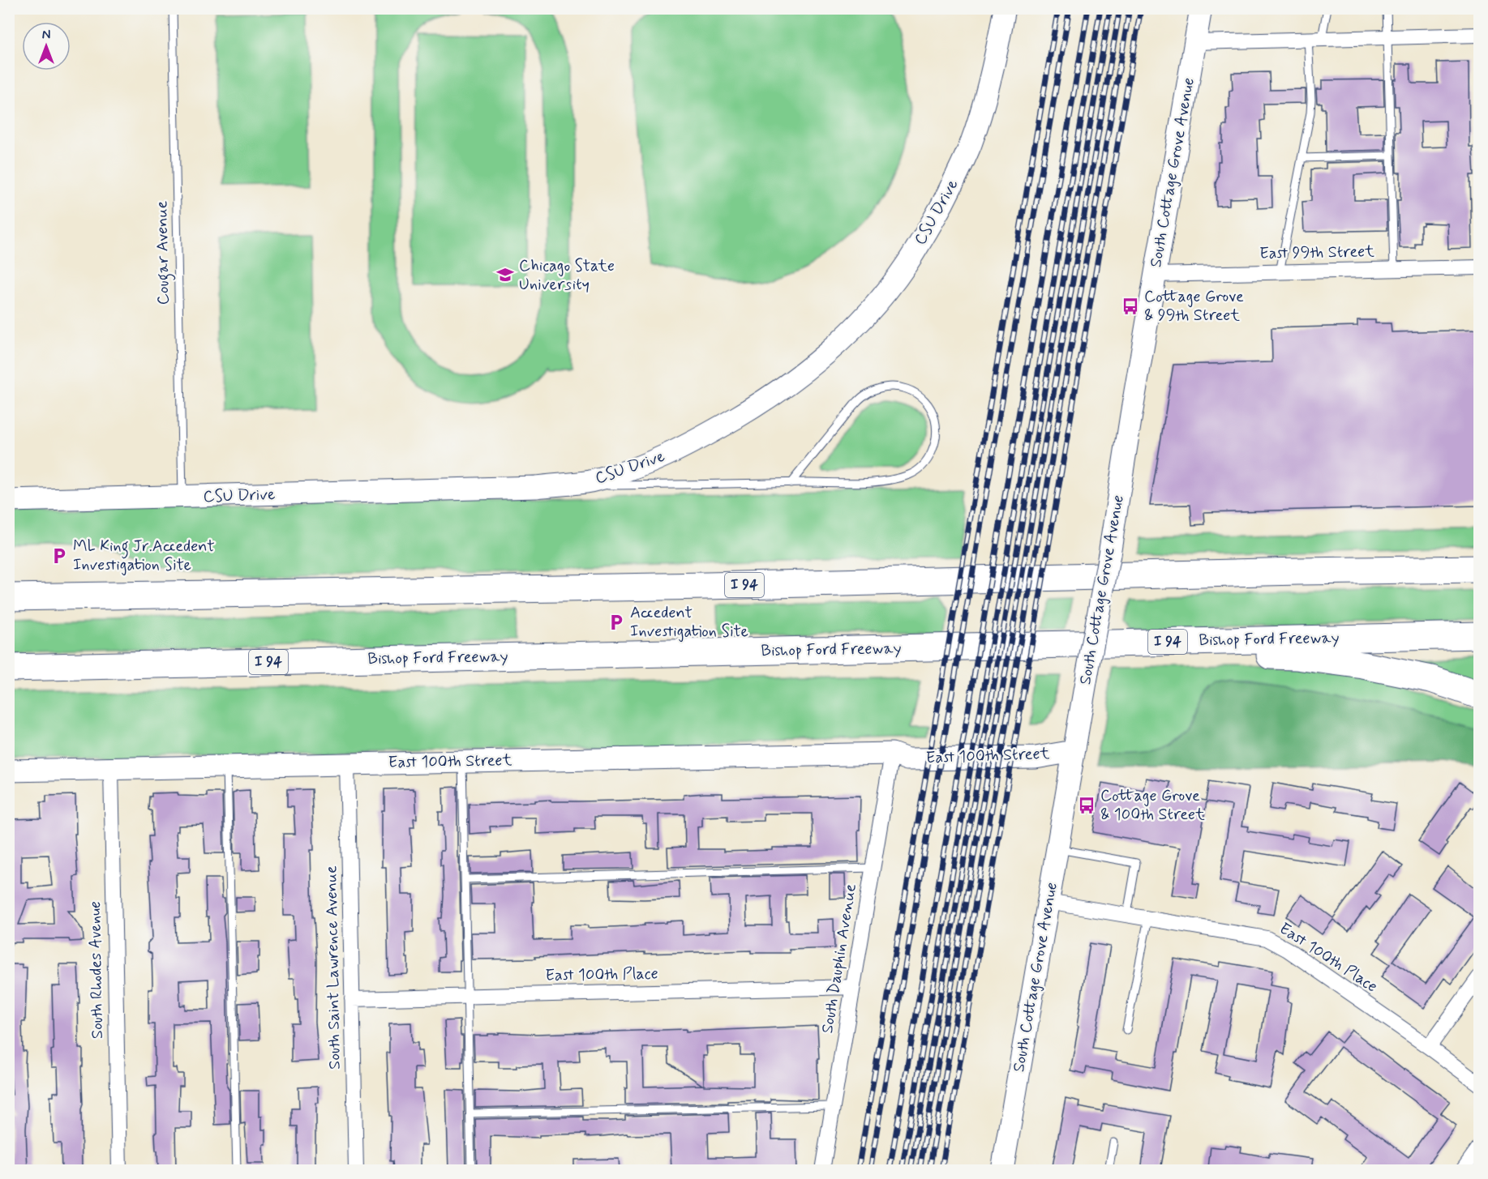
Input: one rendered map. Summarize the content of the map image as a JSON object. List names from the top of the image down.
{
  "streets": {
    "highway": ["I 94", "Bishop Ford Freeway"],
    "street": [
      "South Cottage Grove Avenue",
      "CSU Drive",
      "East 99th Street",
      "East 100th Street",
      "East 100th Place",
      "South Dauphin Avenue",
      "South Saint Lawrence Avenue",
      "South Rhodes Avenue"
    ],
    "lane": ["Cougar Avenue"]
  },
  "crossings": [
    ["South Cottage Grove Avenue", "East 99th Street"],
    ["South Cottage Grove Avenue", "East 100th Street"],
    ["South Cottage Grove Avenue", "East 100th Place"],
    ["CSU Drive", "Cougar Avenue"],
    ["East 100th Street", "South Dauphin Avenue"],
    ["East 100th Street", "South Saint Lawrence Avenue"],
    ["East 100th Street", "South Rhodes Avenue"],
    ["East 100th Place", "South Dauphin Avenue"],
    ["East 100th Place", "South Saint Lawrence Avenue"]
  ],
  "places": {
    "school or university": ["Chicago State University"],
    "bus stop": ["Cottage Grove & 99th Street", "Cottage Grove & 100th Street"],
    "parking": ["ML King Jr.Accedent Investigation Site", "Accedent Investigation Site"]
  },
  "north": "top"
}
